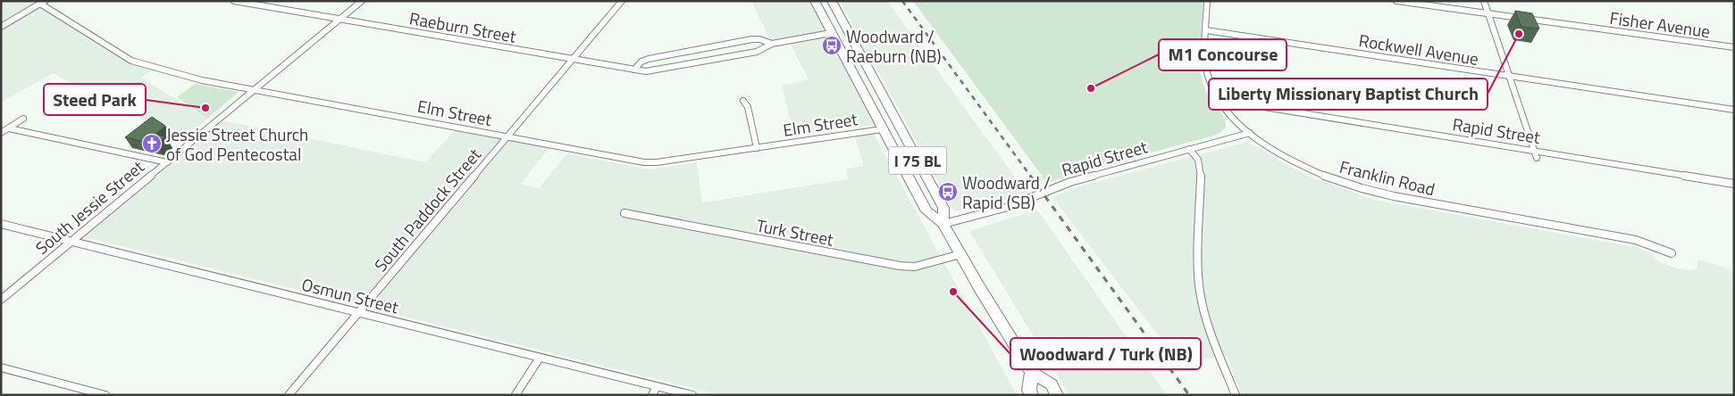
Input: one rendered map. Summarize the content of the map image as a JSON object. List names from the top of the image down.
{
  "streets": {
    "main road": ["I 75 BL"],
    "street": [
      "Fisher Avenue",
      "Raeburn Street",
      "Rockwell Avenue",
      "Elm Street",
      "Rapid Street",
      "Franklin Road",
      "South Jessie Street",
      "South Paddock Street",
      "Turk Street",
      "Osmun Street"
    ]
  },
  "crossings": [
    ["Raeburn Street", "I 75 BL"],
    ["Raeburn Street", "South Jessie Street"],
    ["Raeburn Street", "South Paddock Street"],
    ["Rockwell Avenue", "Franklin Road"],
    ["Elm Street", "I 75 BL"],
    ["Elm Street", "South Jessie Street"],
    ["Elm Street", "South Paddock Street"],
    ["Rapid Street", "I 75 BL"],
    ["Rapid Street", "Franklin Road"],
    ["I 75 BL", "Turk Street"],
    ["South Jessie Street", "Osmun Street"],
    ["South Paddock Street", "Osmun Street"]
  ],
  "places": {
    "other": [
      "Liberty Missionary Baptist Church",
      "M1 Concourse",
      "Steed Park",
      "Woodward / Turk (NB)"
    ],
    "bus stop": ["Woodward / Raeburn (NB)", "Woodward / Rapid (SB)"],
    "church": ["Jessie Street Church of God Pentecostal"]
  }
}
